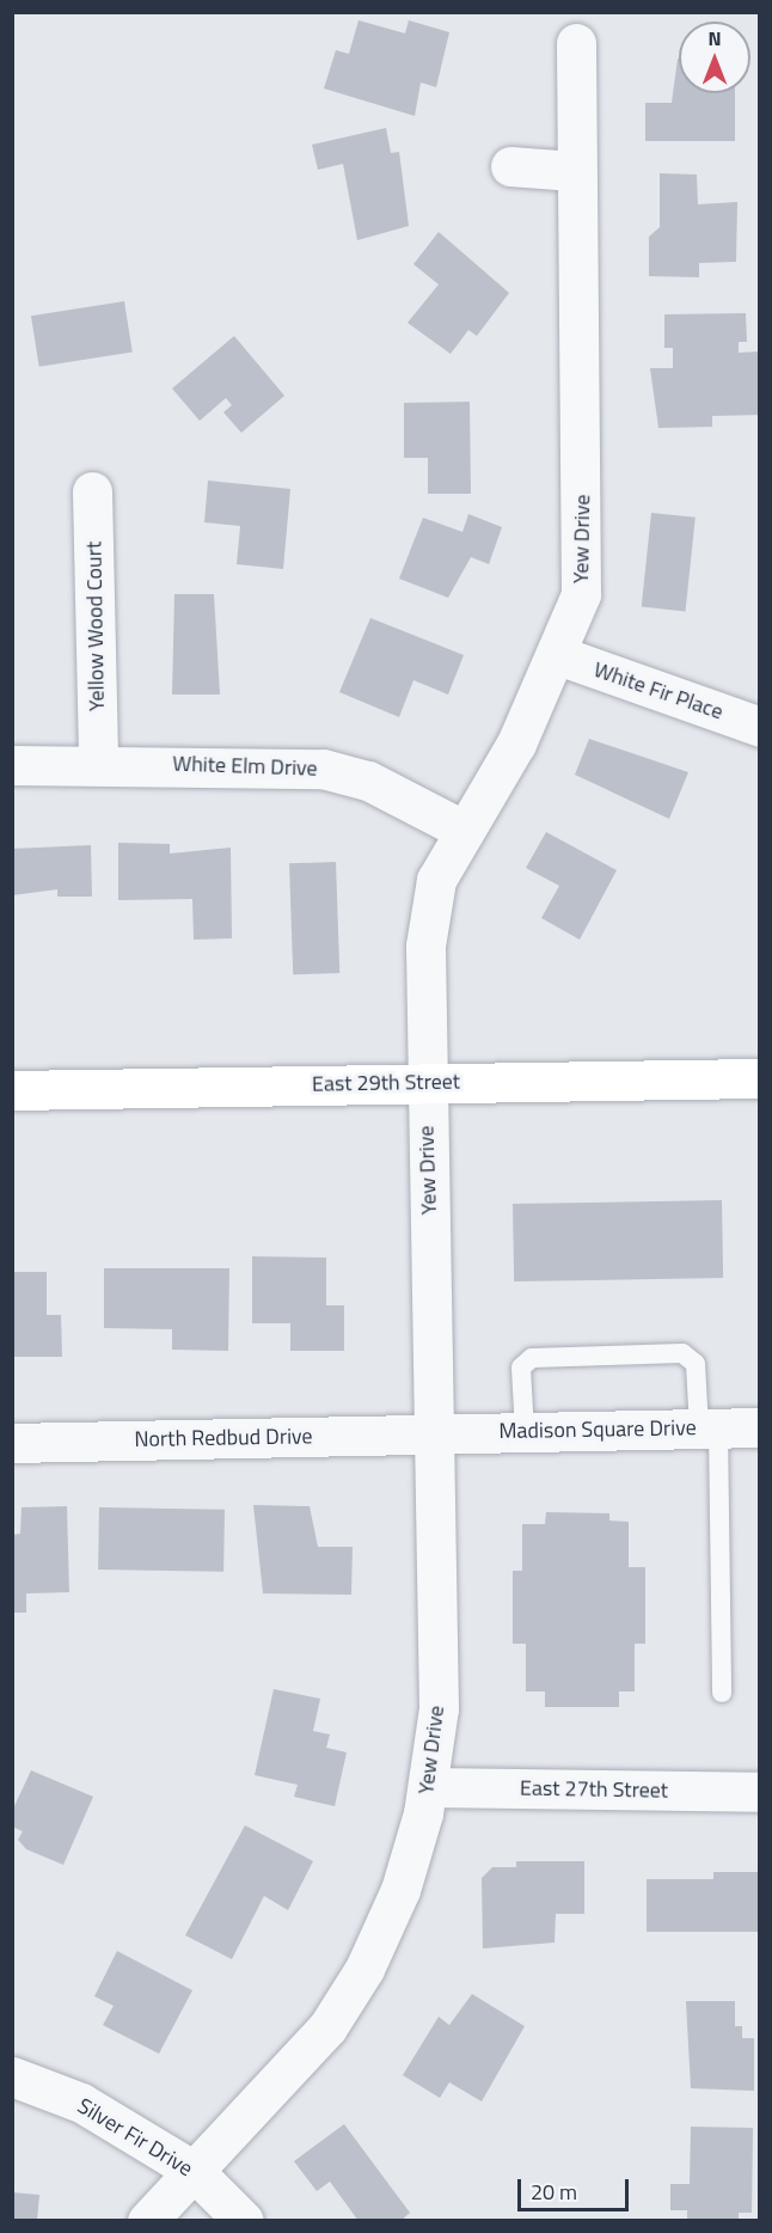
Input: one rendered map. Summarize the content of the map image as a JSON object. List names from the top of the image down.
{
  "streets": {
    "main road": ["East 29th Street"],
    "street": [
      "Yew Drive",
      "Yellow Wood Court",
      "White Fir Place",
      "White Elm Drive",
      "Madison Square Drive",
      "North Redbud Drive",
      "East 27th Street",
      "Silver Fir Drive"
    ]
  },
  "crossings": [
    ["Yew Drive", "White Fir Place"],
    ["Yew Drive", "White Elm Drive"],
    ["Yew Drive", "East 29th Street"],
    ["Yew Drive", "Madison Square Drive"],
    ["Yew Drive", "North Redbud Drive"],
    ["Yew Drive", "East 27th Street"],
    ["Yew Drive", "Silver Fir Drive"],
    ["Yellow Wood Court", "White Elm Drive"],
    ["Madison Square Drive", "North Redbud Drive"]
  ],
  "scale_bar": "20 m",
  "north": "top"
}
